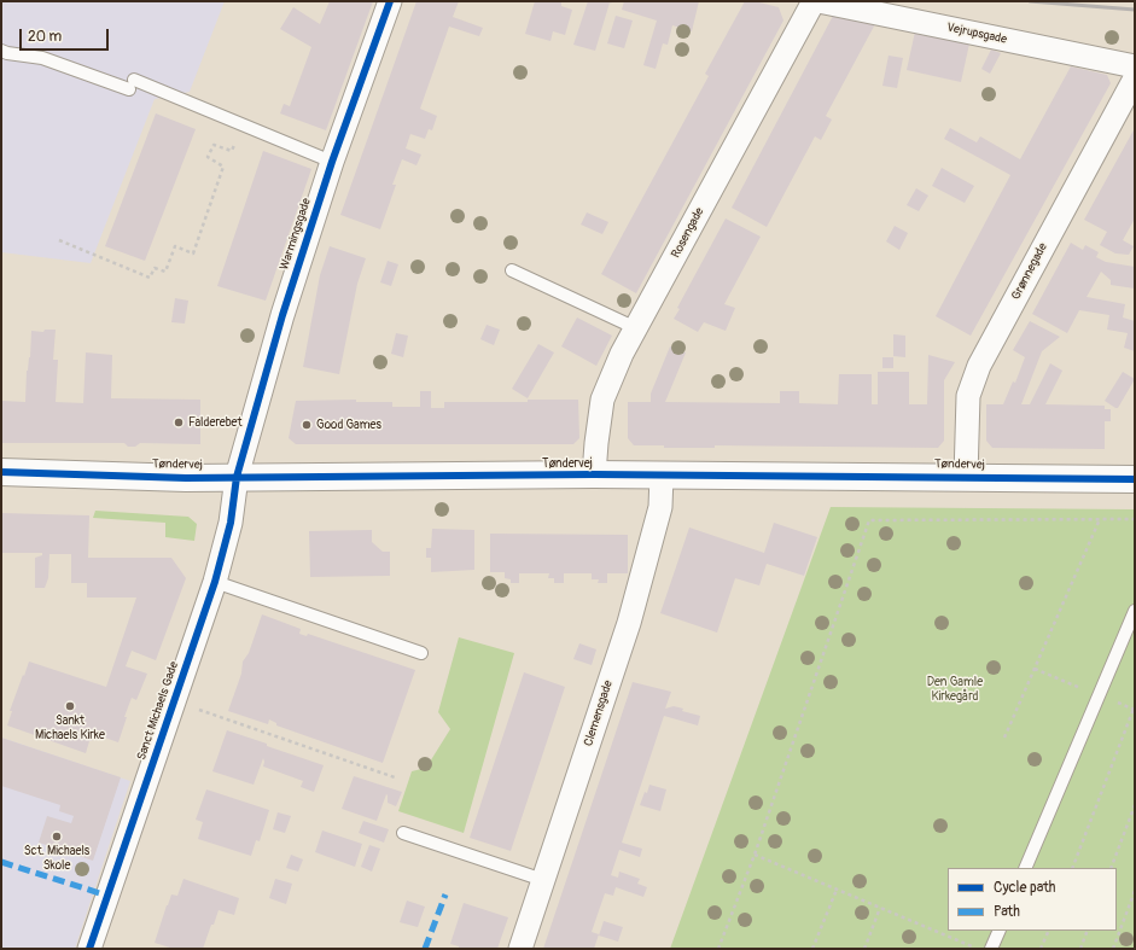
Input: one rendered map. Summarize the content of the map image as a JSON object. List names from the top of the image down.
{
  "streets": {
    "main road": ["Tøndervej"],
    "street": [
      "Vejrupsgade",
      "Rosengade",
      "Warmingsgade",
      "Grønnegade",
      "Sanct Michaels Gade",
      "Clemensgade"
    ]
  },
  "crossings": [
    ["Rosengade", "Tøndervej"],
    ["Warmingsgade", "Tøndervej"],
    ["Warmingsgade", "Sanct Michaels Gade"],
    ["Grønnegade", "Tøndervej"],
    ["Tøndervej", "Sanct Michaels Gade"],
    ["Tøndervej", "Clemensgade"]
  ],
  "parks": ["Den Gamle Kirkegård"],
  "places": [
    "Falderebet",
    "Good Games",
    "Sankt Michaels Kirke",
    "Sct. Michaels Skole"
  ],
  "legend": ["Cycle path", "Path"],
  "scale_bar": "20 m"
}
